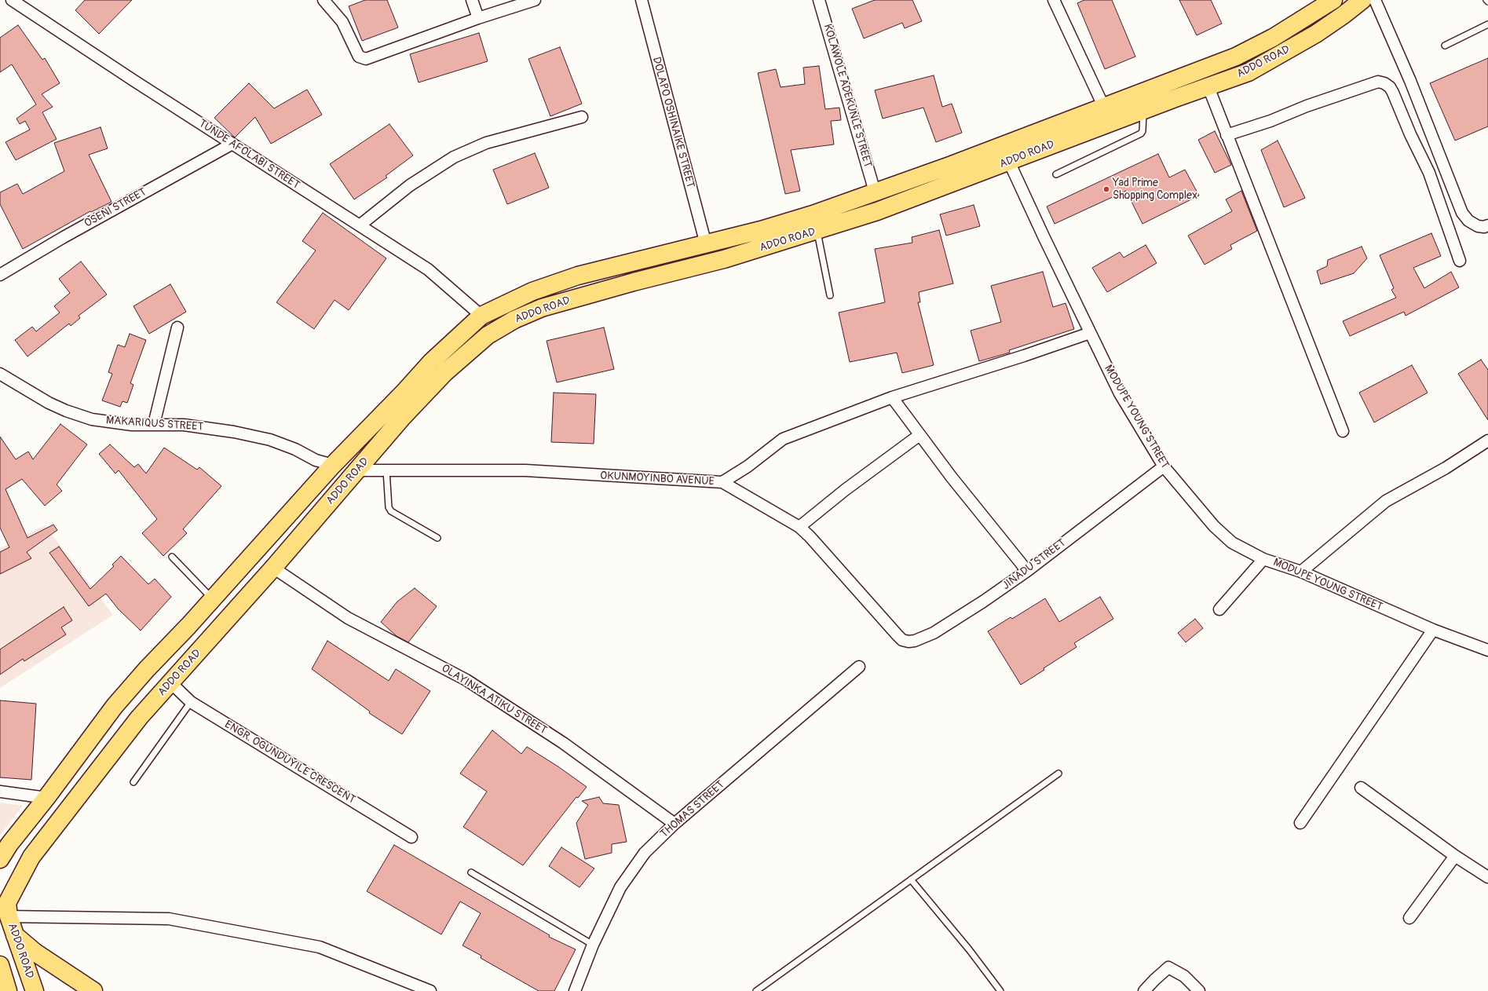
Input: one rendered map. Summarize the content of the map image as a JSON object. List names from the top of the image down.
{
  "streets": {
    "main road": ["ADDO ROAD"],
    "street": [
      "KOLAWOLE ADEKUNLE STREET",
      "DOLAPO OSHINAIKE STREET",
      "TUNDE AFOLABI STREET",
      "OSENI STREET",
      "MODUPE YOUNG STREET",
      "MAKARIQUS STREET",
      "OKUNMOYINBO AVENUE",
      "JINADU STREET",
      "OLAYINKA ATIKU STREET",
      "ENGR. OGUNDUYILE CRESCENT",
      "THOMAS STREET"
    ]
  },
  "crossings": [
    ["ADDO ROAD", "KOLAWOLE ADEKUNLE STREET"],
    ["ADDO ROAD", "DOLAPO OSHINAIKE STREET"],
    ["ADDO ROAD", "TUNDE AFOLABI STREET"],
    ["ADDO ROAD", "MODUPE YOUNG STREET"],
    ["ADDO ROAD", "MAKARIQUS STREET"],
    ["ADDO ROAD", "OKUNMOYINBO AVENUE"],
    ["ADDO ROAD", "OLAYINKA ATIKU STREET"],
    ["ADDO ROAD", "ENGR. OGUNDUYILE CRESCENT"],
    ["TUNDE AFOLABI STREET", "OSENI STREET"],
    ["MODUPE YOUNG STREET", "JINADU STREET"],
    ["OKUNMOYINBO AVENUE", "JINADU STREET"],
    ["OLAYINKA ATIKU STREET", "THOMAS STREET"]
  ],
  "places": ["Yad Prime Shopping Complex"]
}
